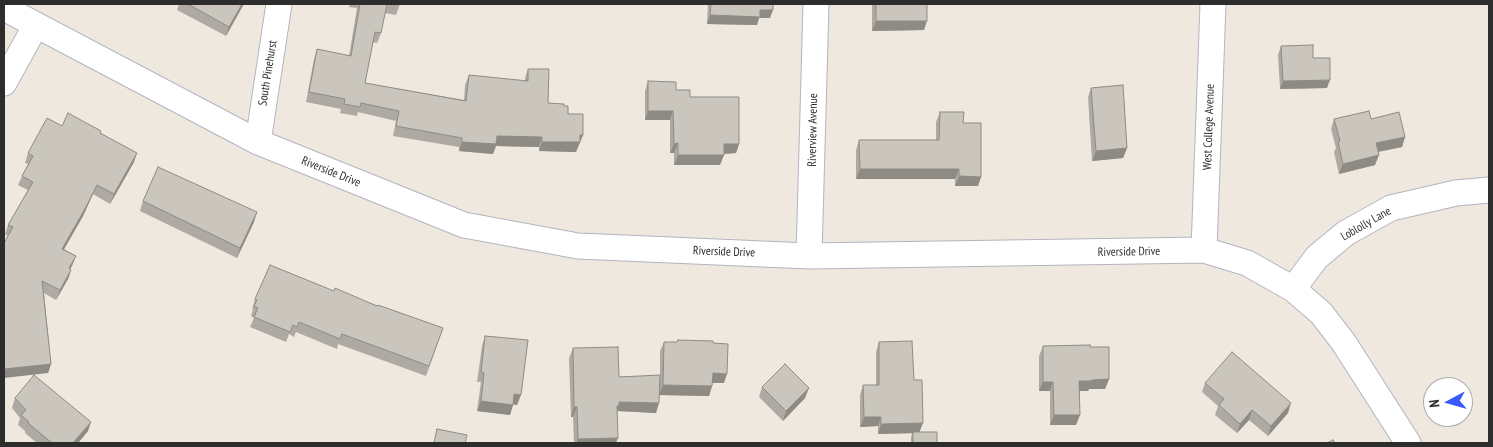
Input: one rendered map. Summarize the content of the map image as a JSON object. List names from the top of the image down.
{
  "streets": {
    "street": [
      "South Pinehurst",
      "West College Avenue",
      "Riverview Avenue",
      "Riverside Drive",
      "Loblolly Lane"
    ]
  },
  "crossings": [
    ["South Pinehurst", "Riverside Drive"],
    ["West College Avenue", "Riverside Drive"],
    ["Riverview Avenue", "Riverside Drive"],
    ["Riverside Drive", "Loblolly Lane"]
  ],
  "north": "left"
}
